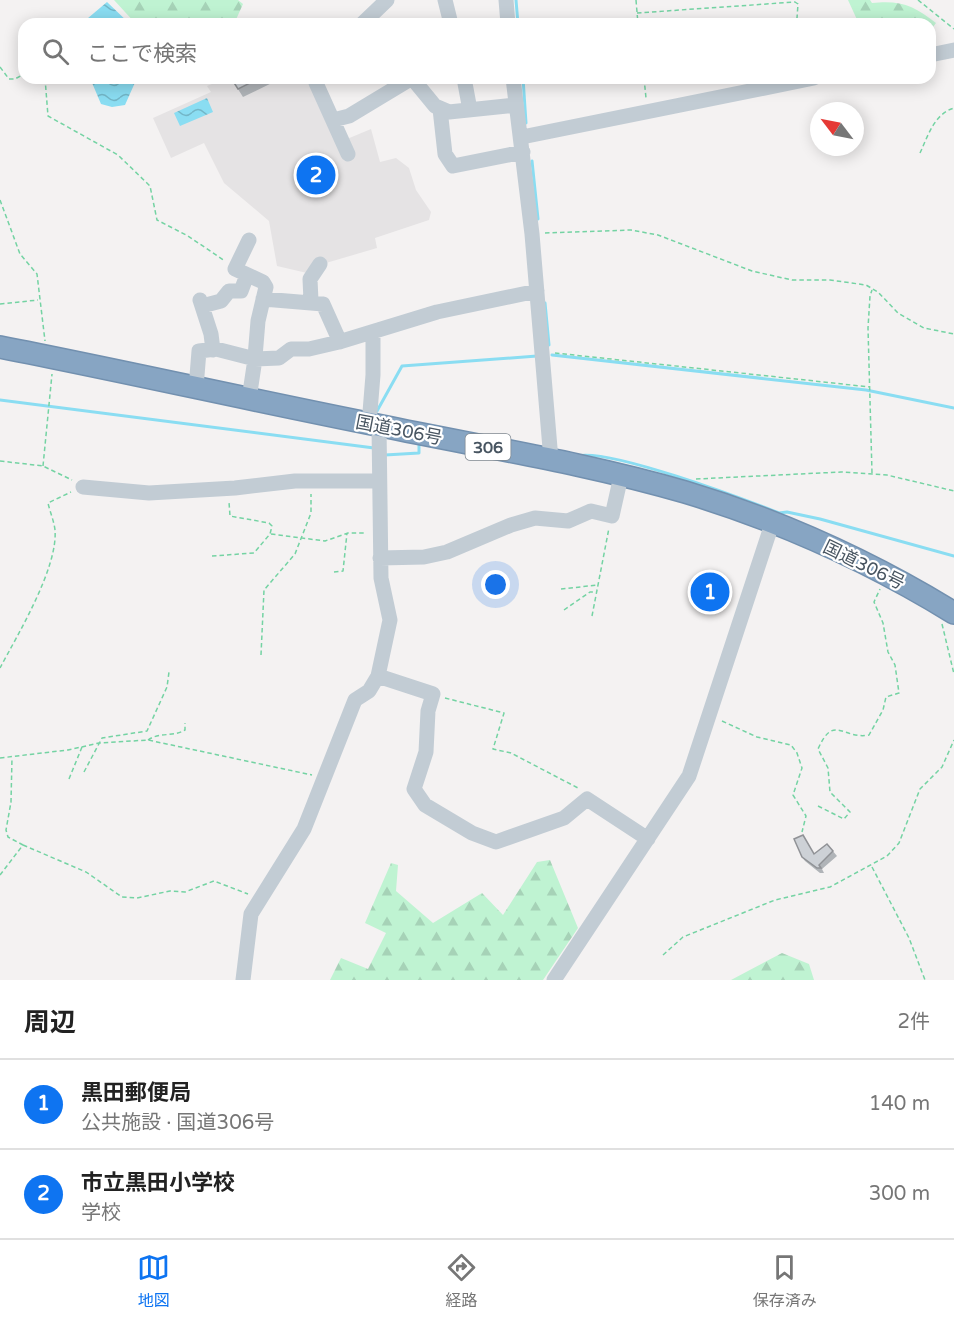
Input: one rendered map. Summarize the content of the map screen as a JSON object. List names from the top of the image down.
{
  "streets": {
    "highway": ["国道306号", "306"]
  },
  "north": "top left",
  "page": {
    "search": "ここで検索",
    "pins": ["2", "1"],
    "heading": ["周辺", "2件"],
    "list": [
      {
        "mark": "1",
        "name": "黒田郵便局",
        "note": "公共施設 · 国道306号",
        "value": "140 m"
      },
      {
        "mark": "2",
        "name": "市立黒田小学校",
        "note": "学校",
        "value": "300 m"
      }
    ],
    "nav": ["地図", "経路", "保存済み"]
  }
}
